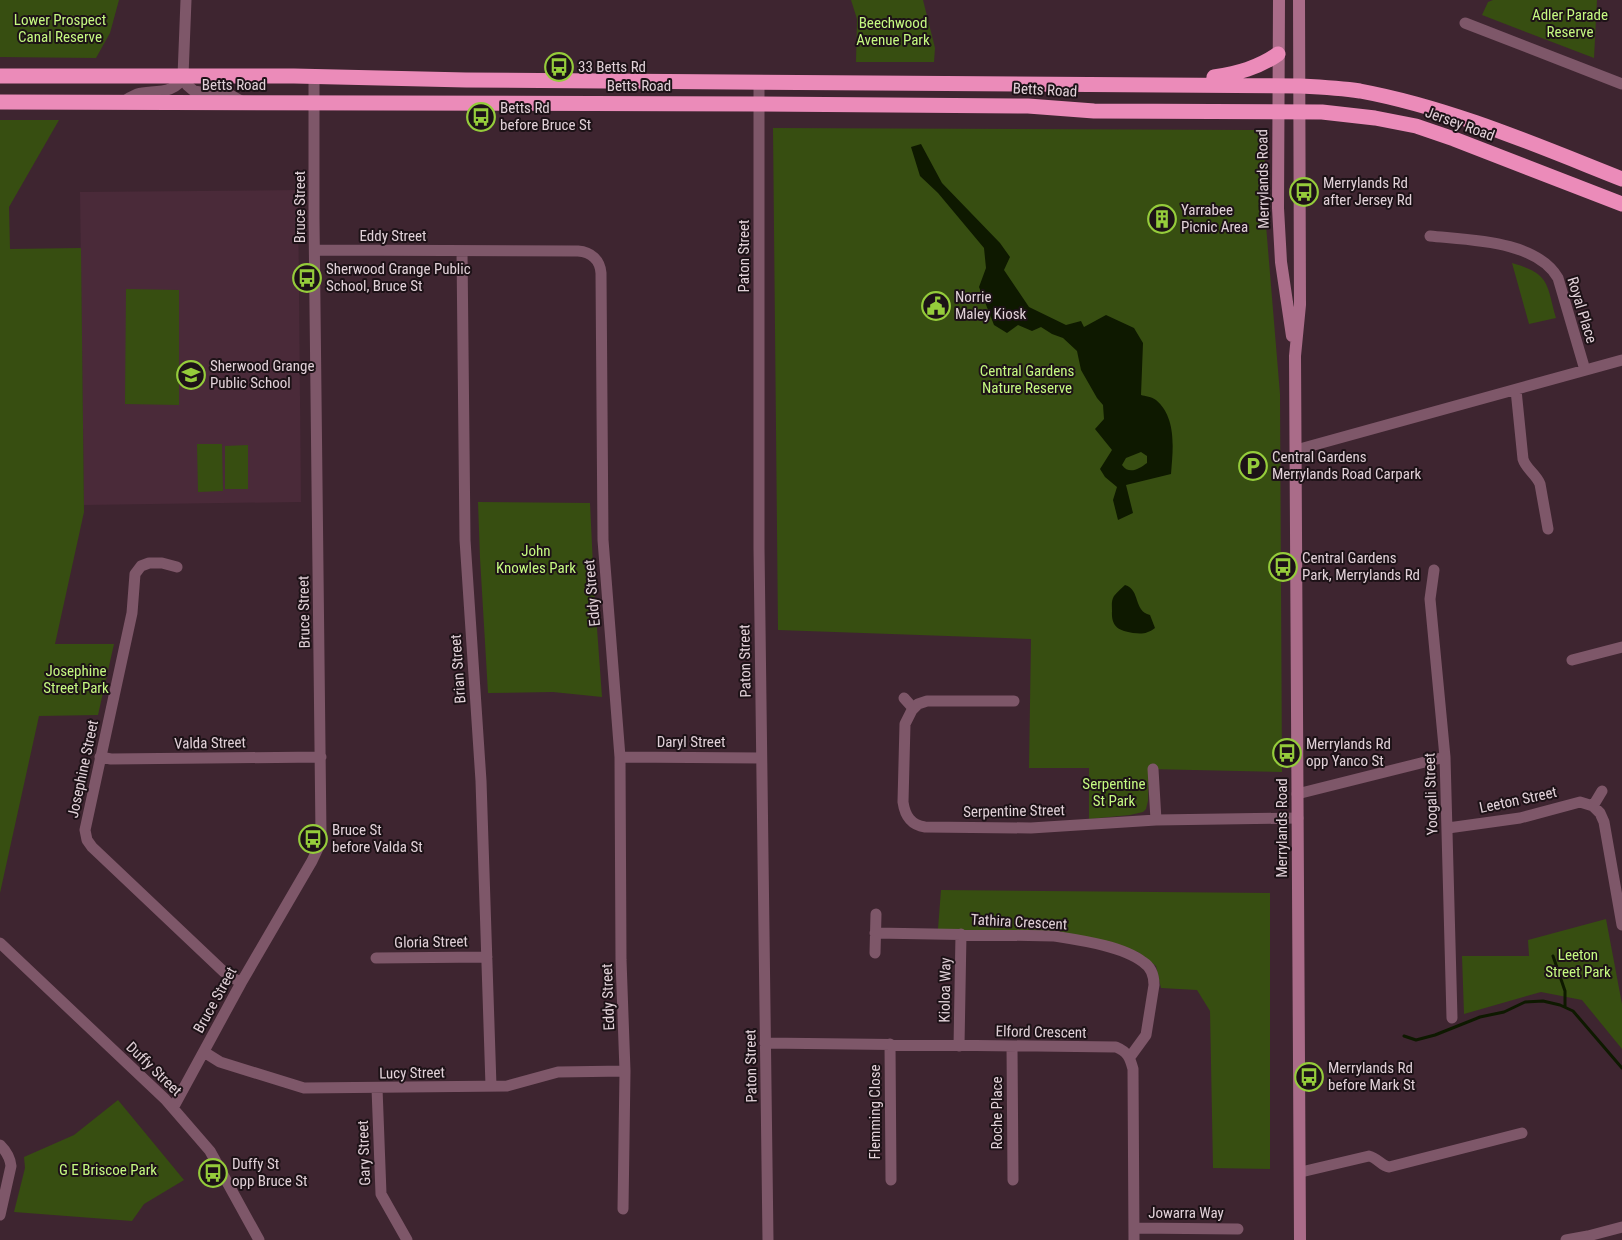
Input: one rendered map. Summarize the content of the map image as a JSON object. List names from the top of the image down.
{
  "streets": {
    "highway": ["Betts Road", "Jersey Road"],
    "main road": ["Merrylands Road"],
    "street": [
      "Bruce Street",
      "Eddy Street",
      "Paton Street",
      "Royal Place",
      "Brian Street",
      "Daryl Street",
      "Valda Street",
      "Josephine Street",
      "Yoogali Street",
      "Leeton Street",
      "Serpentine Street",
      "Tathira Crescent",
      "Gloria Street",
      "Kioloa Way",
      "Elford Crescent",
      "Duffy Street",
      "Lucy Street",
      "Flemming Close",
      "Roche Place",
      "Gary Street",
      "Jowarra Way"
    ]
  },
  "crossings": [
    ["Betts Road", "Jersey Road"],
    ["Betts Road", "Merrylands Road"],
    ["Betts Road", "Bruce Street"],
    ["Betts Road", "Paton Street"],
    ["Jersey Road", "Merrylands Road"],
    ["Merrylands Road", "Serpentine Street"],
    ["Bruce Street", "Eddy Street"],
    ["Bruce Street", "Valda Street"],
    ["Bruce Street", "Josephine Street"],
    ["Bruce Street", "Duffy Street"],
    ["Bruce Street", "Lucy Street"],
    ["Eddy Street", "Brian Street"],
    ["Eddy Street", "Daryl Street"],
    ["Eddy Street", "Lucy Street"],
    ["Paton Street", "Daryl Street"],
    ["Paton Street", "Elford Crescent"],
    ["Brian Street", "Gloria Street"],
    ["Brian Street", "Lucy Street"],
    ["Valda Street", "Josephine Street"],
    ["Yoogali Street", "Leeton Street"],
    ["Tathira Crescent", "Kioloa Way"],
    ["Tathira Crescent", "Elford Crescent"],
    ["Kioloa Way", "Elford Crescent"],
    ["Elford Crescent", "Flemming Close"],
    ["Elford Crescent", "Roche Place"],
    ["Lucy Street", "Gary Street"]
  ],
  "parks": [
    "Adler Parade Reserve",
    "Lower Prospect Canal Reserve",
    "Beechwood Avenue Park",
    "Central Gardens Nature Reserve",
    "John Knowles Park",
    "Josephine Street Park",
    "Serpentine St Park",
    "Leeton Street Park",
    "G E Briscoe Park"
  ],
  "places": {
    "bus stop": [
      "33 Betts Rd",
      "Betts Rd before Bruce St",
      "Merrylands Rd after Jersey Rd",
      "Sherwood Grange Public School, Bruce St",
      "Central Gardens Park, Merrylands Rd",
      "Merrylands Rd opp Yanco St",
      "Bruce St before Valda St",
      "Merrylands Rd before Mark St",
      "Duffy St opp Bruce St"
    ],
    "building": ["Yarrabee Picnic Area"],
    "public building": ["Norrie Maley Kiosk"],
    "school or university": ["Sherwood Grange Public School"],
    "parking": ["Central Gardens Merrylands Road Carpark"]
  }
}
